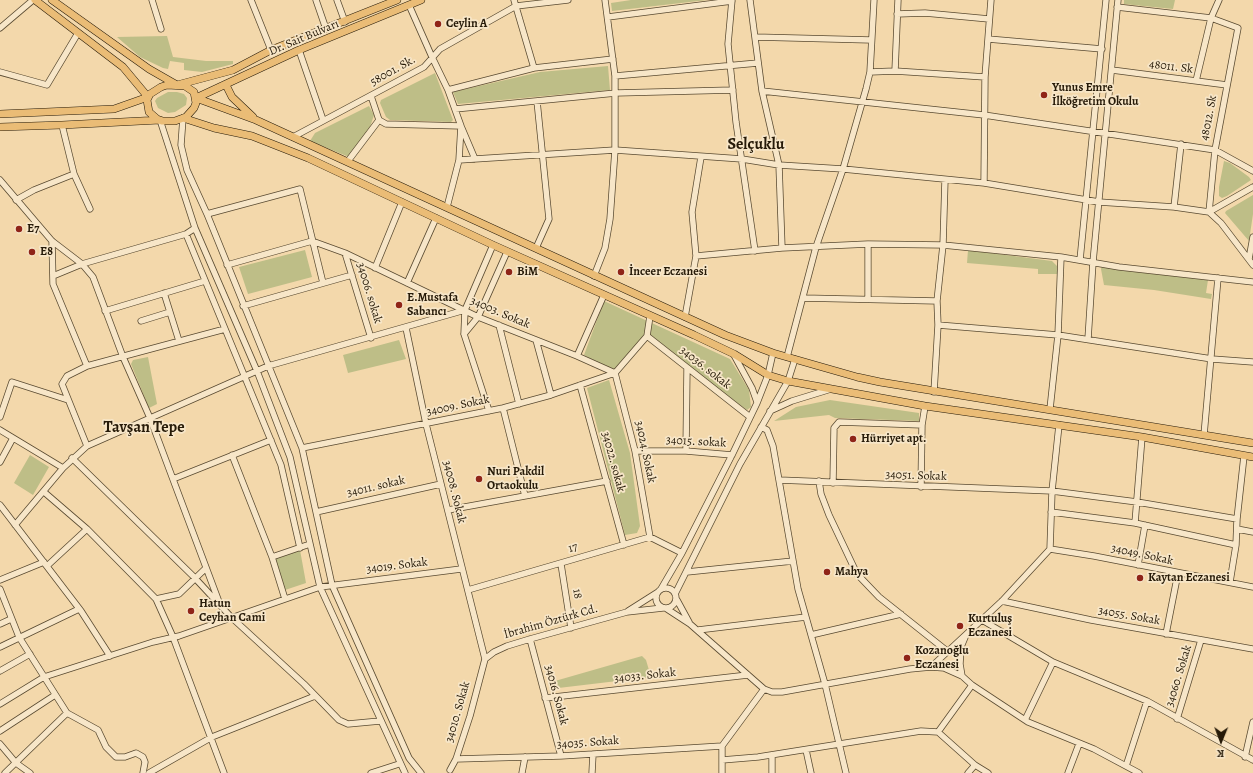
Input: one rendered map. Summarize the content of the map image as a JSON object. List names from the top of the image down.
{
  "streets": {
    "main road": ["Dr. Sait Bulvarı"],
    "street": [
      "48011. Sk",
      "58001. Sk.",
      "48012. Sk",
      "34006. sokak",
      "34003. Sokak",
      "34036. sokak",
      "34009. Sokak",
      "34015. sokak",
      "34024. Sokak",
      "34022. sokak",
      "34051. Sokak",
      "34011. sokak",
      "34008. Sokak",
      "17",
      "34049. Sokak",
      "34019. Sokak",
      "18",
      "34055. Sokak",
      "İbrahim Öztürk Cd.",
      "34033. Sokak",
      "34060. Sokak",
      "34016. Sokak",
      "34010. Sokak",
      "34035. Sokak"
    ]
  },
  "crossings": [
    ["48011. Sk", "48012. Sk"],
    ["34006. sokak", "34003. Sokak"],
    ["34003. Sokak", "34009. Sokak"],
    ["34003. Sokak", "34024. Sokak"],
    ["34009. Sokak", "34024. Sokak"],
    ["34009. Sokak", "34022. sokak"],
    ["34009. Sokak", "34008. Sokak"],
    ["34015. sokak", "34024. Sokak"],
    ["34024. Sokak", "17"],
    ["34022. sokak", "17"],
    ["34011. sokak", "34008. Sokak"],
    ["34008. Sokak", "17"],
    ["34008. Sokak", "34019. Sokak"],
    ["34008. Sokak", "İbrahim Öztürk Cd."],
    ["34008. Sokak", "34010. Sokak"],
    ["17", "18"],
    ["18", "İbrahim Öztürk Cd."],
    ["34055. Sokak", "34060. Sokak"],
    ["İbrahim Öztürk Cd.", "34016. Sokak"],
    ["İbrahim Öztürk Cd.", "34010. Sokak"],
    ["34033. Sokak", "34016. Sokak"],
    ["34016. Sokak", "34035. Sokak"],
    ["34010. Sokak", "34035. Sokak"]
  ],
  "districts": ["Selçuklu", "Tavşan Tepe"],
  "places": [
    "Ceylin A",
    "Yunus Emre İlköğretim Okulu",
    "E7",
    "E8",
    "BiM",
    "İnceer Eczanesi",
    "E.Mustafa Sabancı",
    "Hürriyet apt.",
    "Nuri Pakdil Ortaokulu",
    "Mahya",
    "Kaytan Eczanesi",
    "Hatun Ceyhan Cami",
    "Kurtuluş Eczanesi",
    "Kozanoğlu Eczanesi"
  ],
  "north": "bottom"
}
